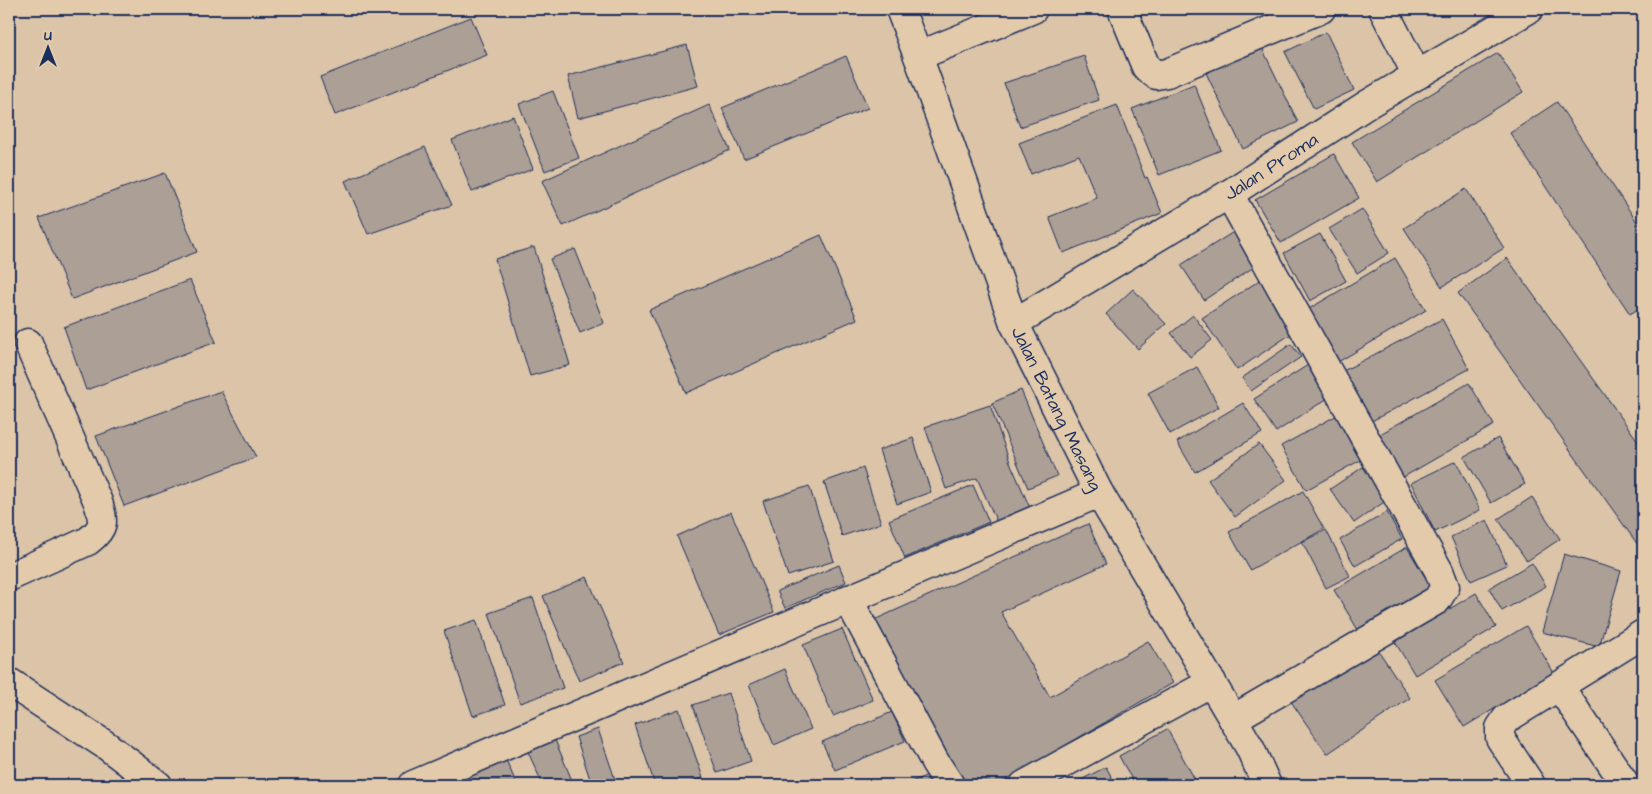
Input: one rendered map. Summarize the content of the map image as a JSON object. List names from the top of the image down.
{
  "streets": {
    "street": ["Jalan Proma", "Jalan Batang Masang"]
  },
  "crossings": [
    ["Jalan Proma", "Jalan Batang Masang"]
  ],
  "north": "top"
}
